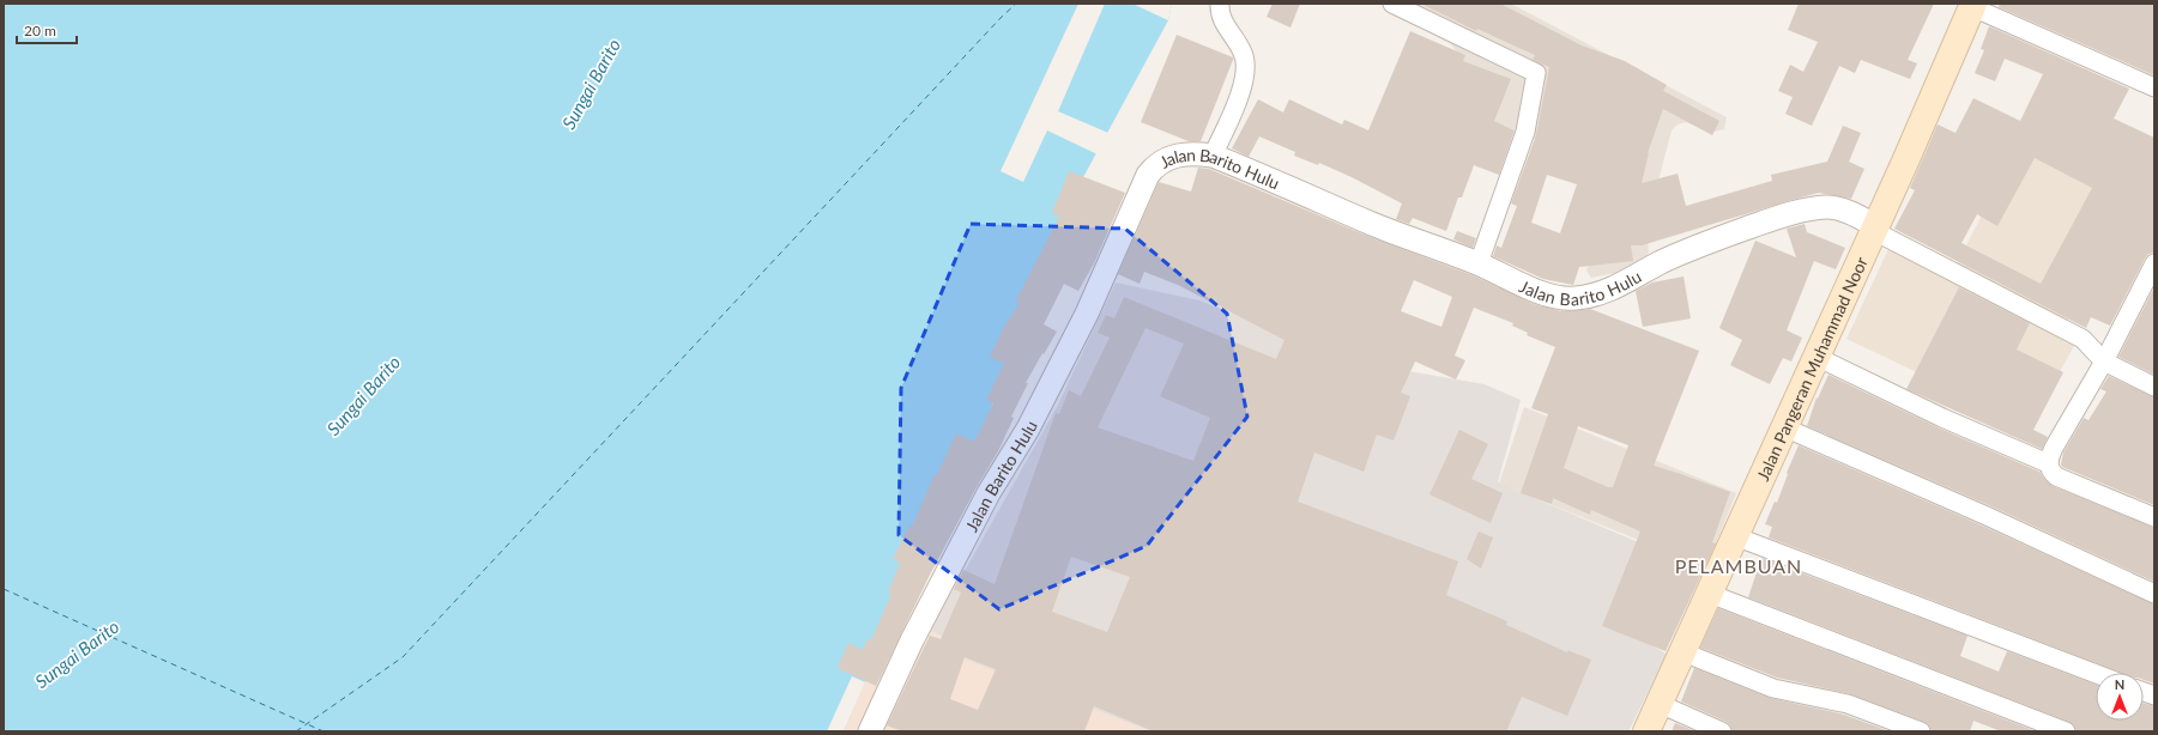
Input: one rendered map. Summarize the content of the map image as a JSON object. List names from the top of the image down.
{
  "streets": {
    "main road": ["Jalan Pangeran Muhammad Noor"],
    "street": ["Jalan Barito Hulu"]
  },
  "crossings": [
    ["Jalan Barito Hulu", "Jalan Pangeran Muhammad Noor"]
  ],
  "districts": ["PELAMBUAN"],
  "water": ["Sungai Barito"],
  "scale_bar": "20 m",
  "north": "top"
}
